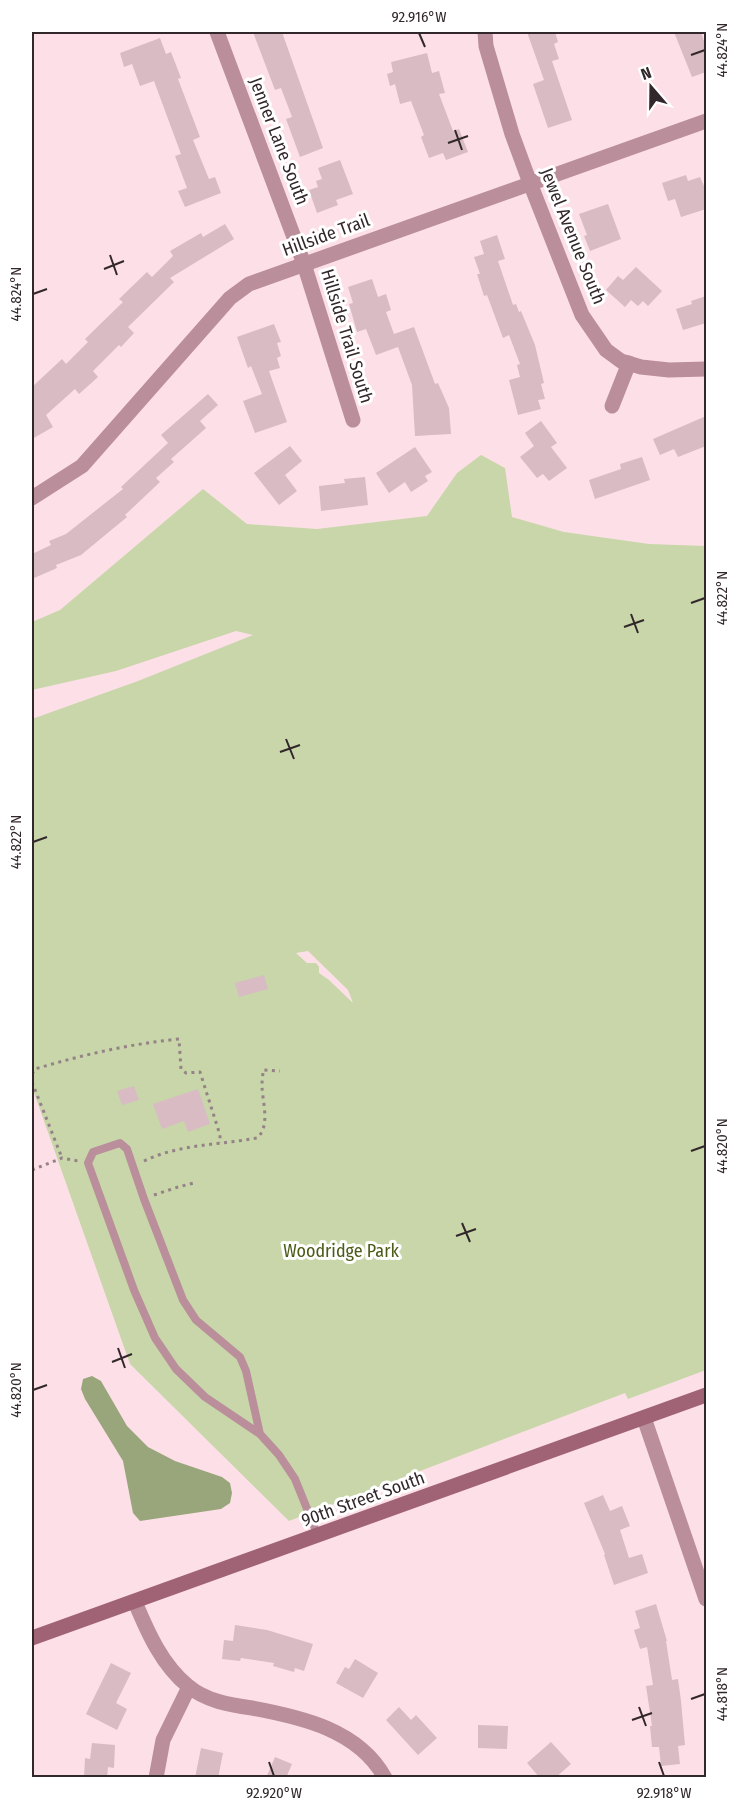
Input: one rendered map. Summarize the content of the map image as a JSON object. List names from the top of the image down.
{
  "streets": {
    "street": [
      "Jenner Lane South",
      "Hillside Trail",
      "Jewel Avenue South",
      "Hillside Trail South",
      "90th Street South"
    ]
  },
  "crossings": [
    ["Jenner Lane South", "Hillside Trail"],
    ["Jenner Lane South", "Hillside Trail South"],
    ["Hillside Trail", "Jewel Avenue South"],
    ["Hillside Trail", "Hillside Trail South"]
  ],
  "parks": ["Woodridge Park"],
  "north": "top",
  "coordinates": [
    "92.916°W",
    "44.824°N",
    "44.822°N",
    "44.820°N",
    "44.818°N",
    "92.920°W",
    "92.918°W"
  ]
}
